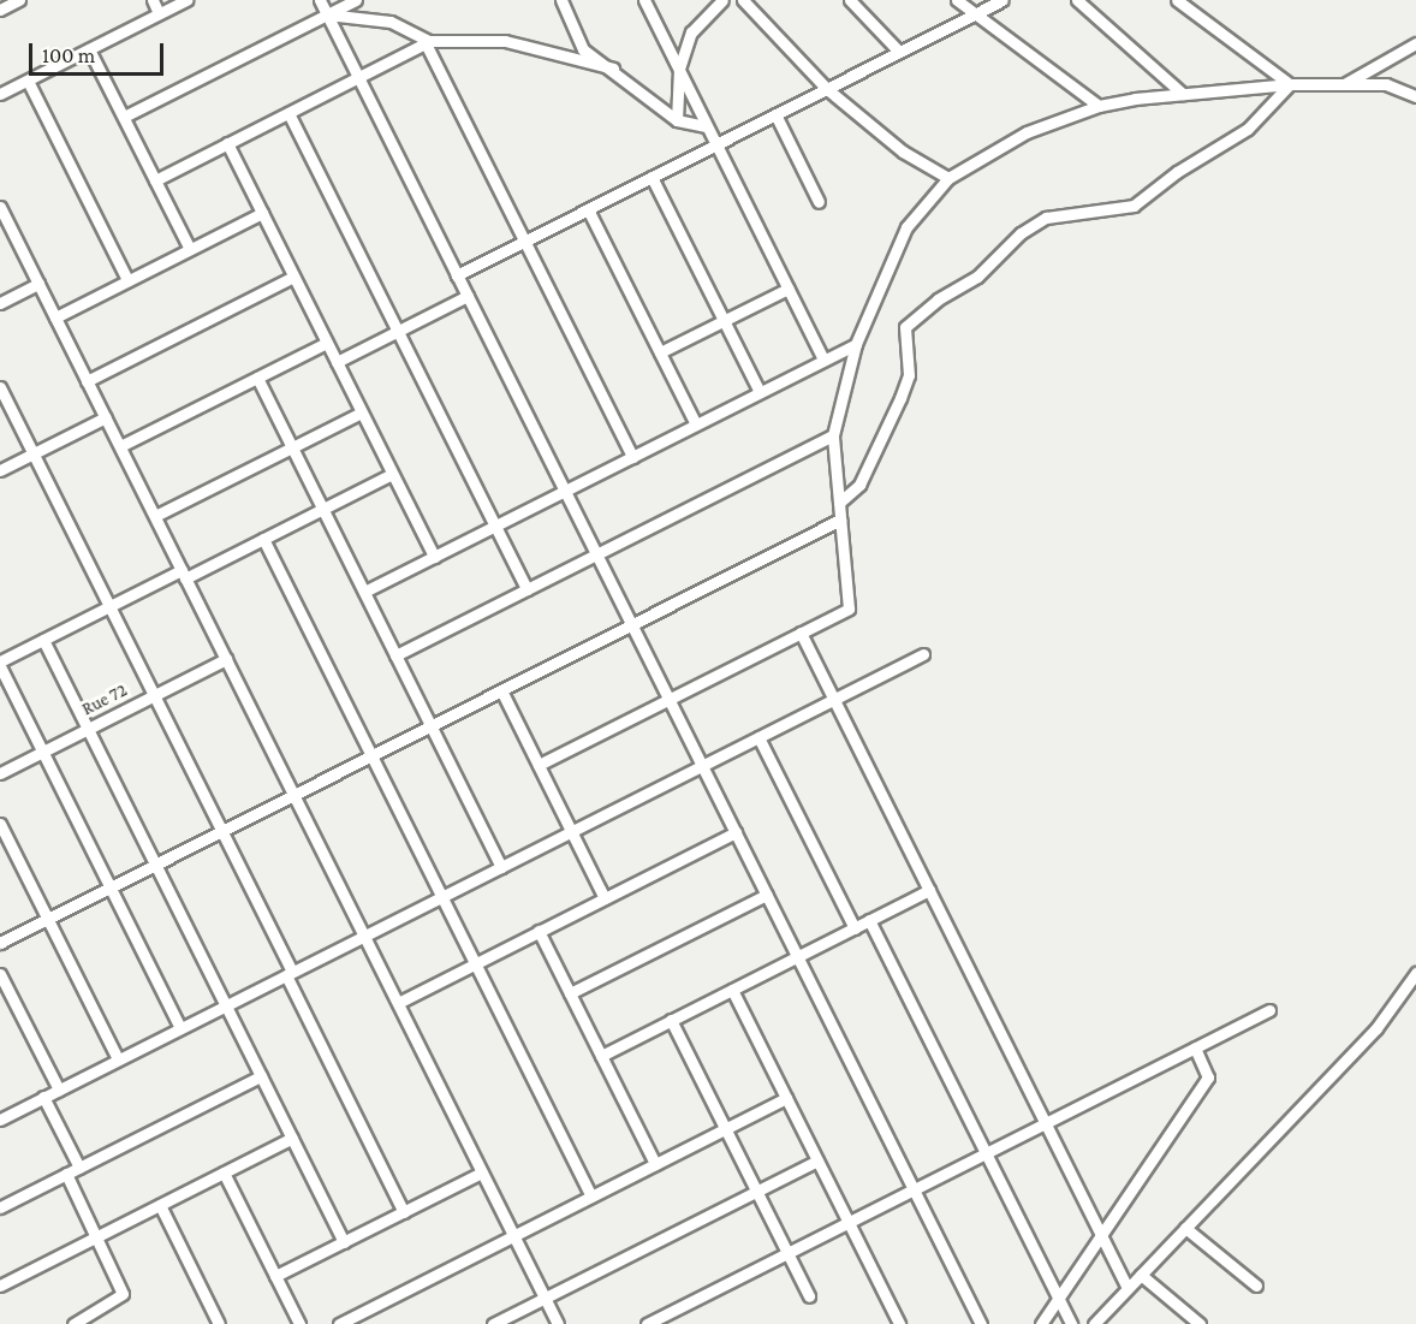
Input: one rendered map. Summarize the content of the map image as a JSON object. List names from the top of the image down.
{
  "streets": {
    "street": ["Rue 72"]
  },
  "scale_bar": "100 m"
}
